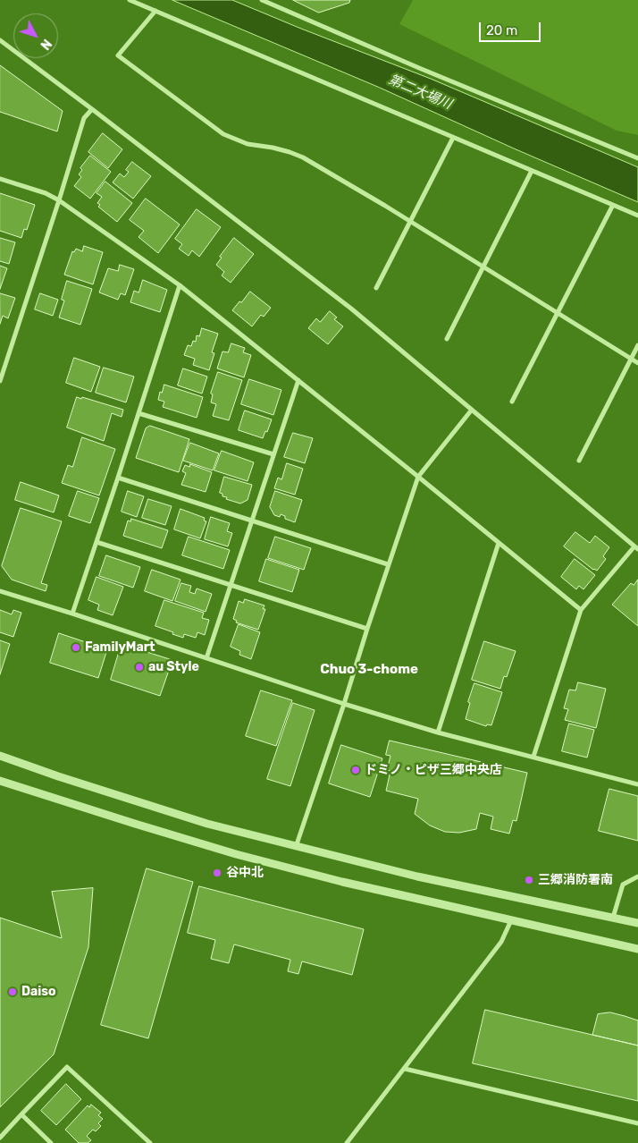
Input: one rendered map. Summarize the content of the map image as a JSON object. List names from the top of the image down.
{
  "districts": ["Chuo 3-chome"],
  "water": ["第二大場川"],
  "places": [
    "FamilyMart",
    "au Style",
    "ドミノ・ピザ三郷中央店",
    "谷中北",
    "三郷消防署南",
    "Daiso"
  ],
  "scale_bar": "20 m",
  "north": "bottom right"
}
